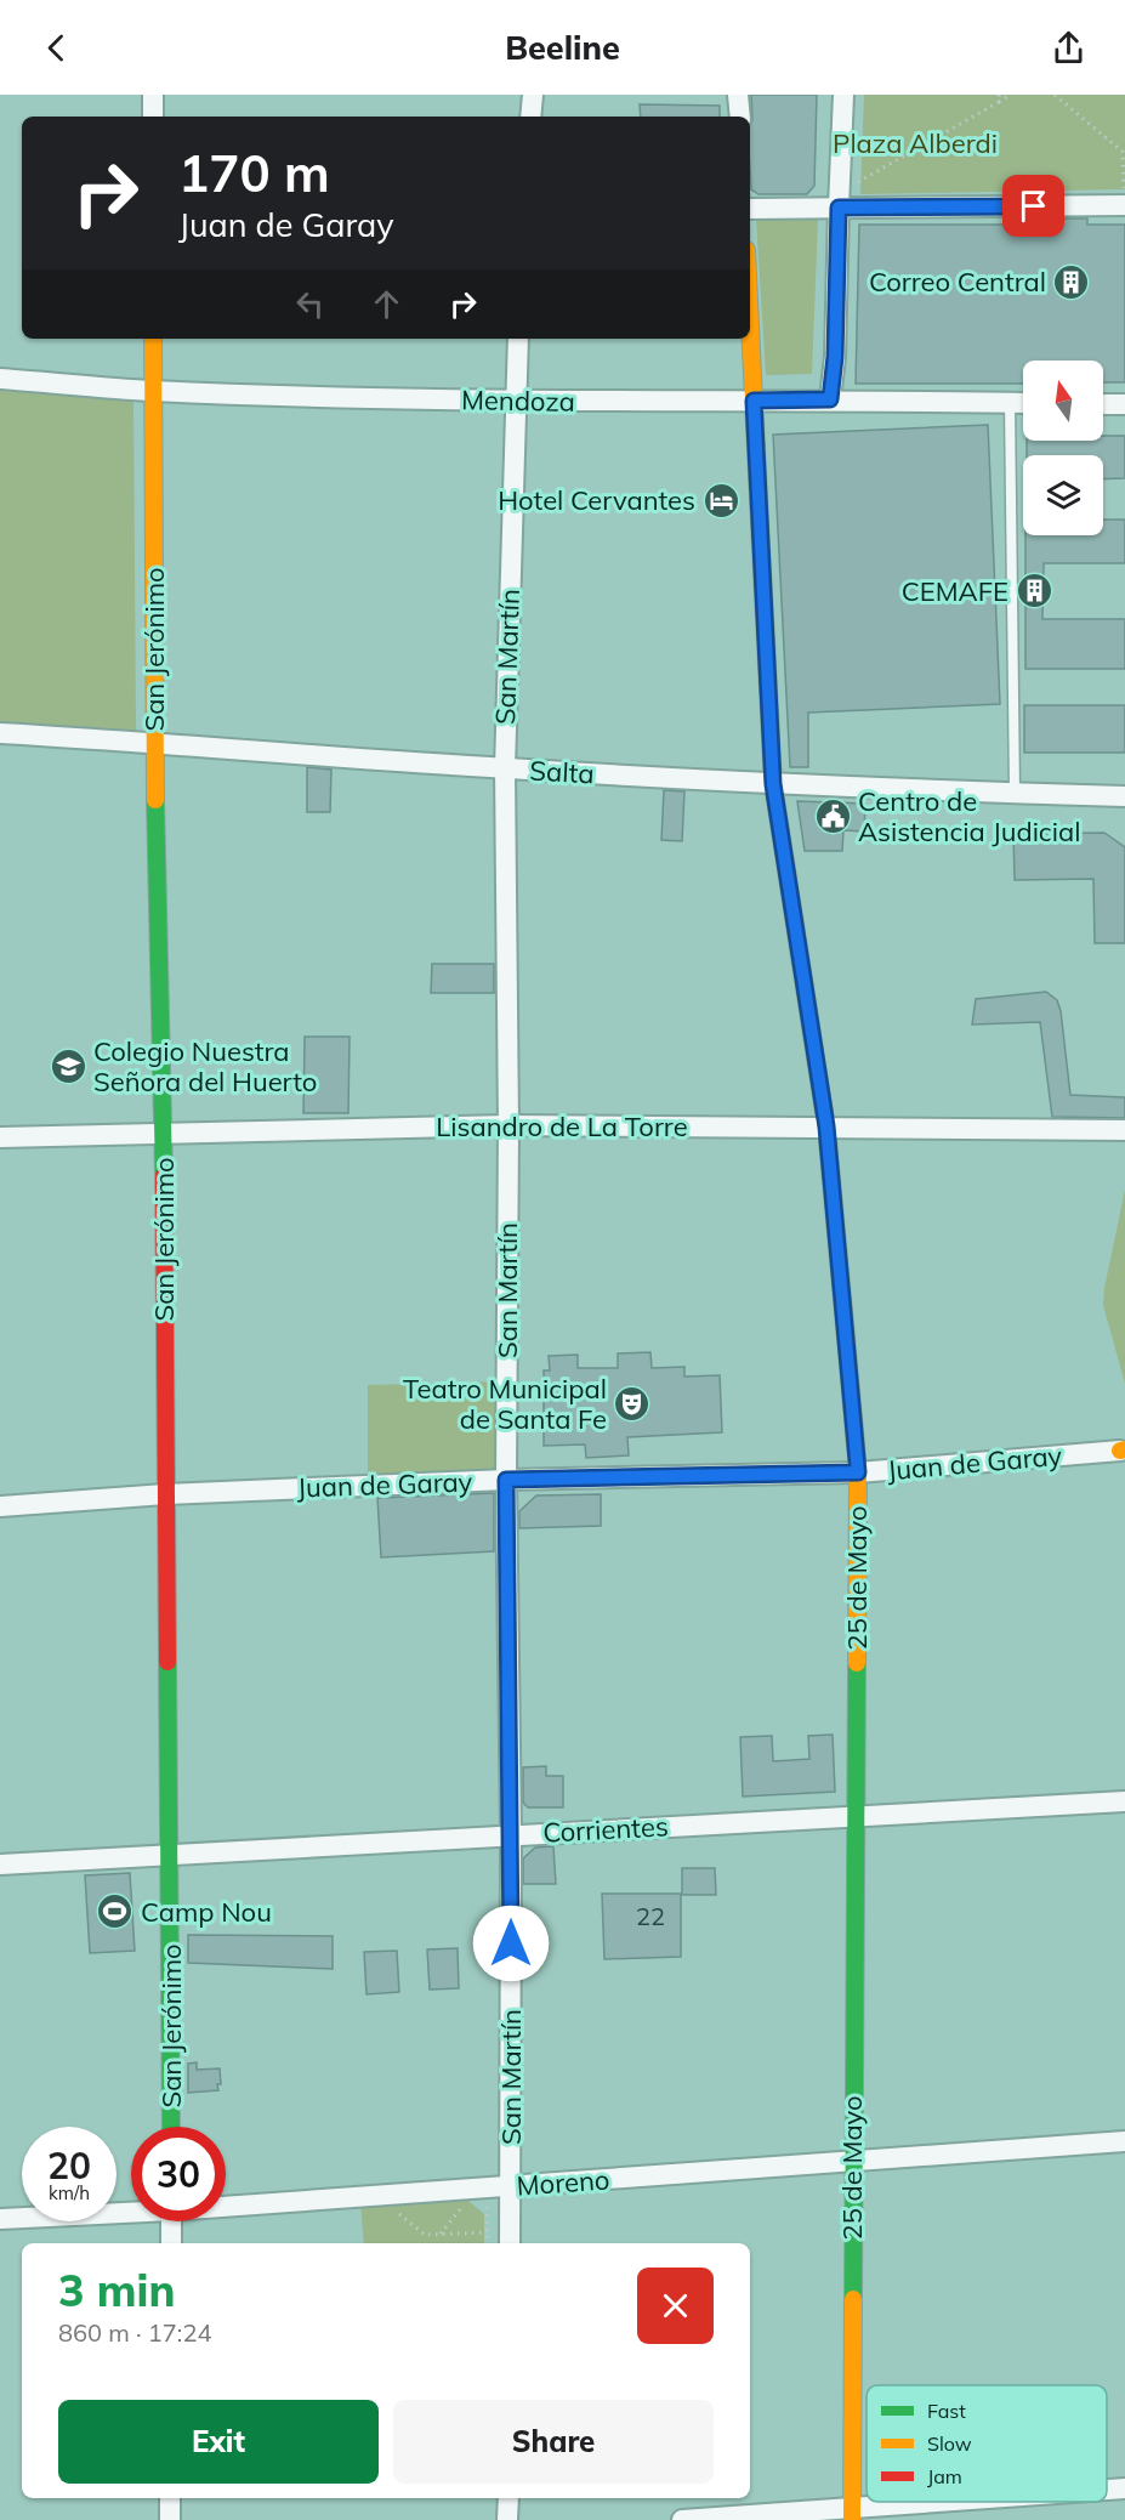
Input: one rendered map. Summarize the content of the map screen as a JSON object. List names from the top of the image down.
{
  "streets": {
    "street": [
      "Mendoza",
      "San Jerónimo",
      "San Martín",
      "Salta",
      "Lisandro de La Torre",
      "Juan de Garay",
      "25 de Mayo",
      "Corrientes",
      "Moreno"
    ]
  },
  "crossings": [
    ["Mendoza", "San Jerónimo"],
    ["Mendoza", "San Martín"],
    ["Mendoza", "25 de Mayo"],
    ["San Jerónimo", "Salta"],
    ["San Jerónimo", "Lisandro de La Torre"],
    ["San Jerónimo", "Juan de Garay"],
    ["San Jerónimo", "Corrientes"],
    ["San Martín", "Salta"],
    ["San Martín", "Lisandro de La Torre"],
    ["San Martín", "Juan de Garay"],
    ["San Martín", "Corrientes"],
    ["San Martín", "Moreno"],
    ["Salta", "25 de Mayo"],
    ["Lisandro de La Torre", "25 de Mayo"],
    ["Juan de Garay", "25 de Mayo"],
    ["25 de Mayo", "Corrientes"],
    ["25 de Mayo", "Moreno"]
  ],
  "parks": ["Plaza Alberdi"],
  "places": {
    "building": ["Correo Central", "CEMAFE"],
    "hotel": ["Hotel Cervantes"],
    "public building": ["Centro de Asistencia Judicial"],
    "school or university": ["Colegio Nuestra Señora del Huerto"],
    "theatre": ["Teatro Municipal de Santa Fe"],
    "sports": ["Camp Nou"]
  },
  "house_numbers": ["22"],
  "legend": ["Fast", "Slow", "Jam"],
  "north": "top",
  "page": {
    "header": "Beeline",
    "turn": ["170 m", "Juan de Garay"],
    "speed": "20 km/h",
    "limit": "30",
    "heading": ["3 min", "860 m · 17:24"],
    "buttons": ["Exit", "Share"]
  }
}
